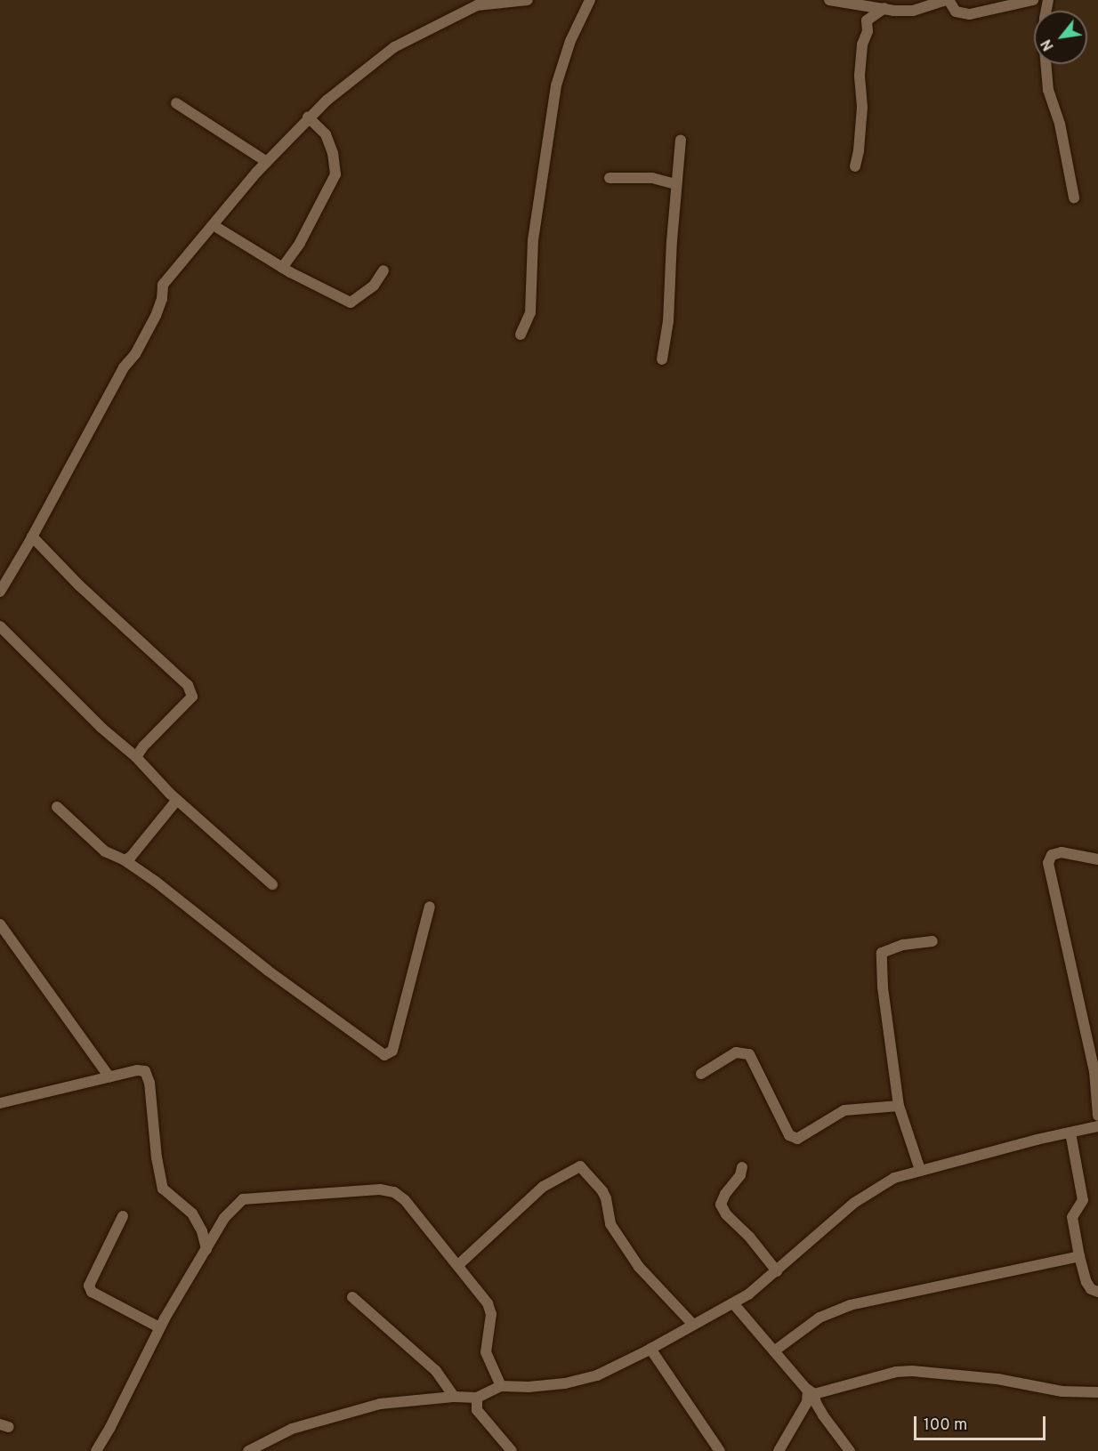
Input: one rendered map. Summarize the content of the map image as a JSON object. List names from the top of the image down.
{
  "scale_bar": "100 m",
  "north": "bottom left"
}
